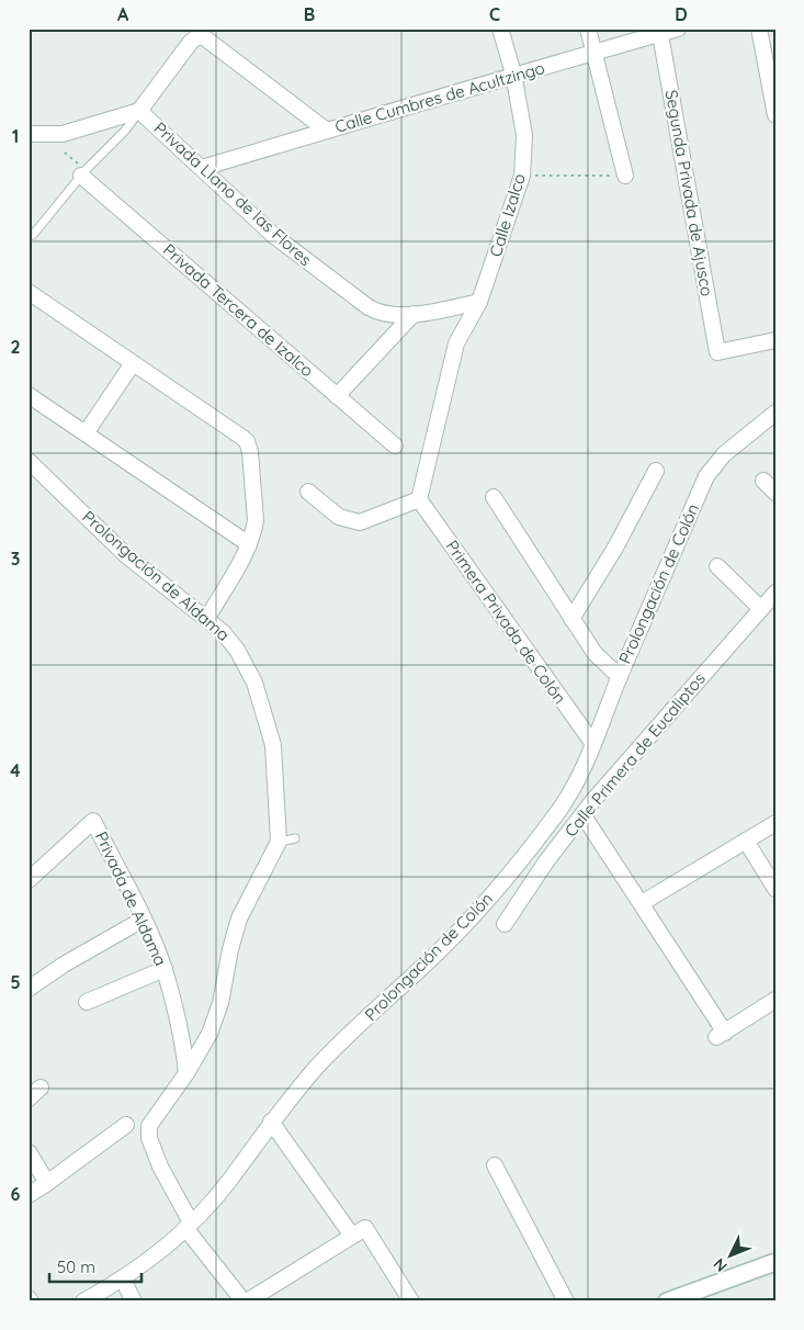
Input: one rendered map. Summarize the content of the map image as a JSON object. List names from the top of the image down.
{
  "streets": {
    "street": [
      "Calle Cumbres de Acultzingo",
      "Segunda Privada de Ajusco",
      "Privada Llano de las Flores",
      "Calle Izalco",
      "Privada Tercera de Izalco",
      "Prolongación de Aldama",
      "Prolongación de Colón",
      "Primera Privada de Colón",
      "Calle Primera de Eucaliptos",
      "Privada de Aldama"
    ]
  },
  "crossings": [
    ["Calle Cumbres de Acultzingo", "Segunda Privada de Ajusco"],
    ["Calle Cumbres de Acultzingo", "Privada Llano de las Flores"],
    ["Calle Cumbres de Acultzingo", "Calle Izalco"],
    ["Privada Llano de las Flores", "Privada Tercera de Izalco"],
    ["Calle Izalco", "Primera Privada de Colón"],
    ["Prolongación de Colón", "Primera Privada de Colón"]
  ],
  "scale_bar": "50 m",
  "north": "bottom left",
  "grid": {
    "columns": [
      "A",
      "B",
      "C",
      "D"
    ],
    "rows": [
      "1",
      "2",
      "3",
      "4",
      "5",
      "6"
    ]
  }
}
